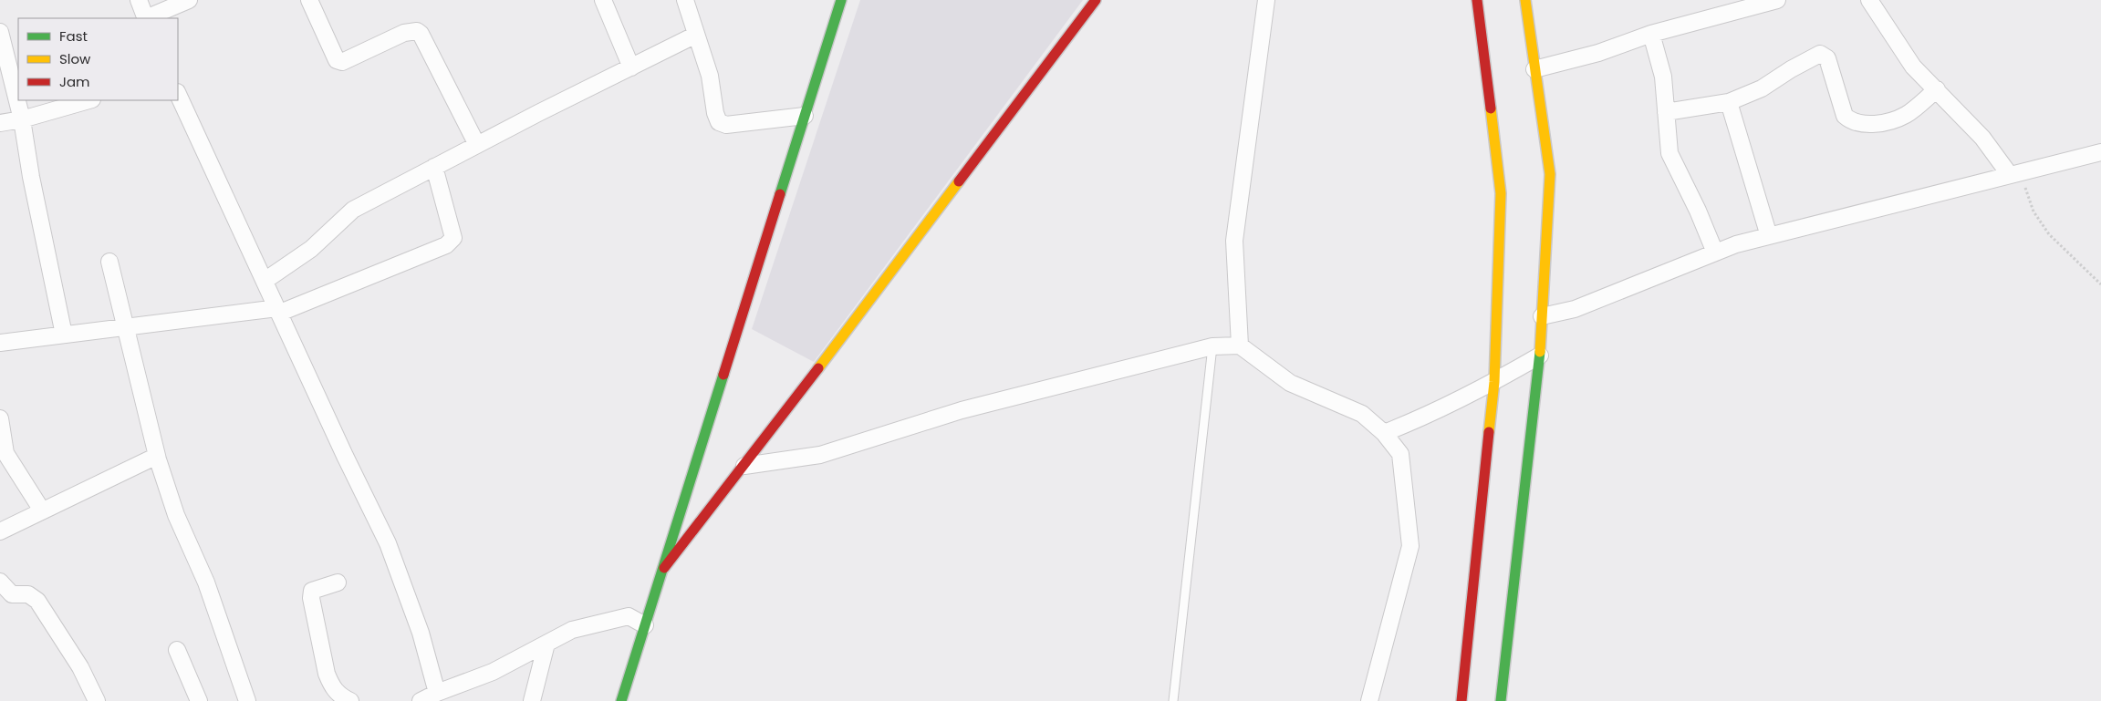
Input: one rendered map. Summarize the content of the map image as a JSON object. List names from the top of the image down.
{
  "legend": ["Fast", "Slow", "Jam"]
}
